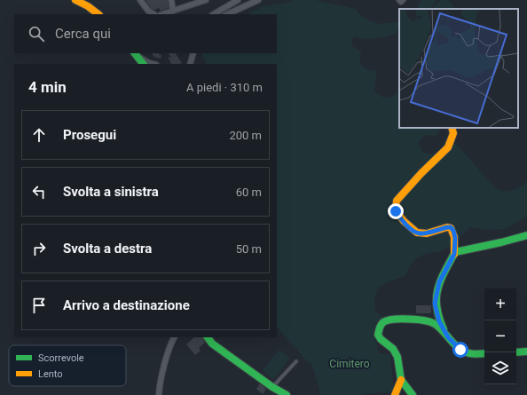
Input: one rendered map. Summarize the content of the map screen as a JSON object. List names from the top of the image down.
{
  "parks": ["Cimitero"],
  "legend": ["Scorrevole", "Lento"],
  "page": {
    "search": "Cerca qui",
    "heading": ["4 min", "A piedi · 310 m"],
    "list": [
      ["Prosegui", "200 m"],
      ["Svolta a sinistra", "60 m"],
      ["Svolta a destra", "50 m"],
      "Arrivo a destinazione"
    ],
    "map_buttons": ["+", "−"]
  }
}
